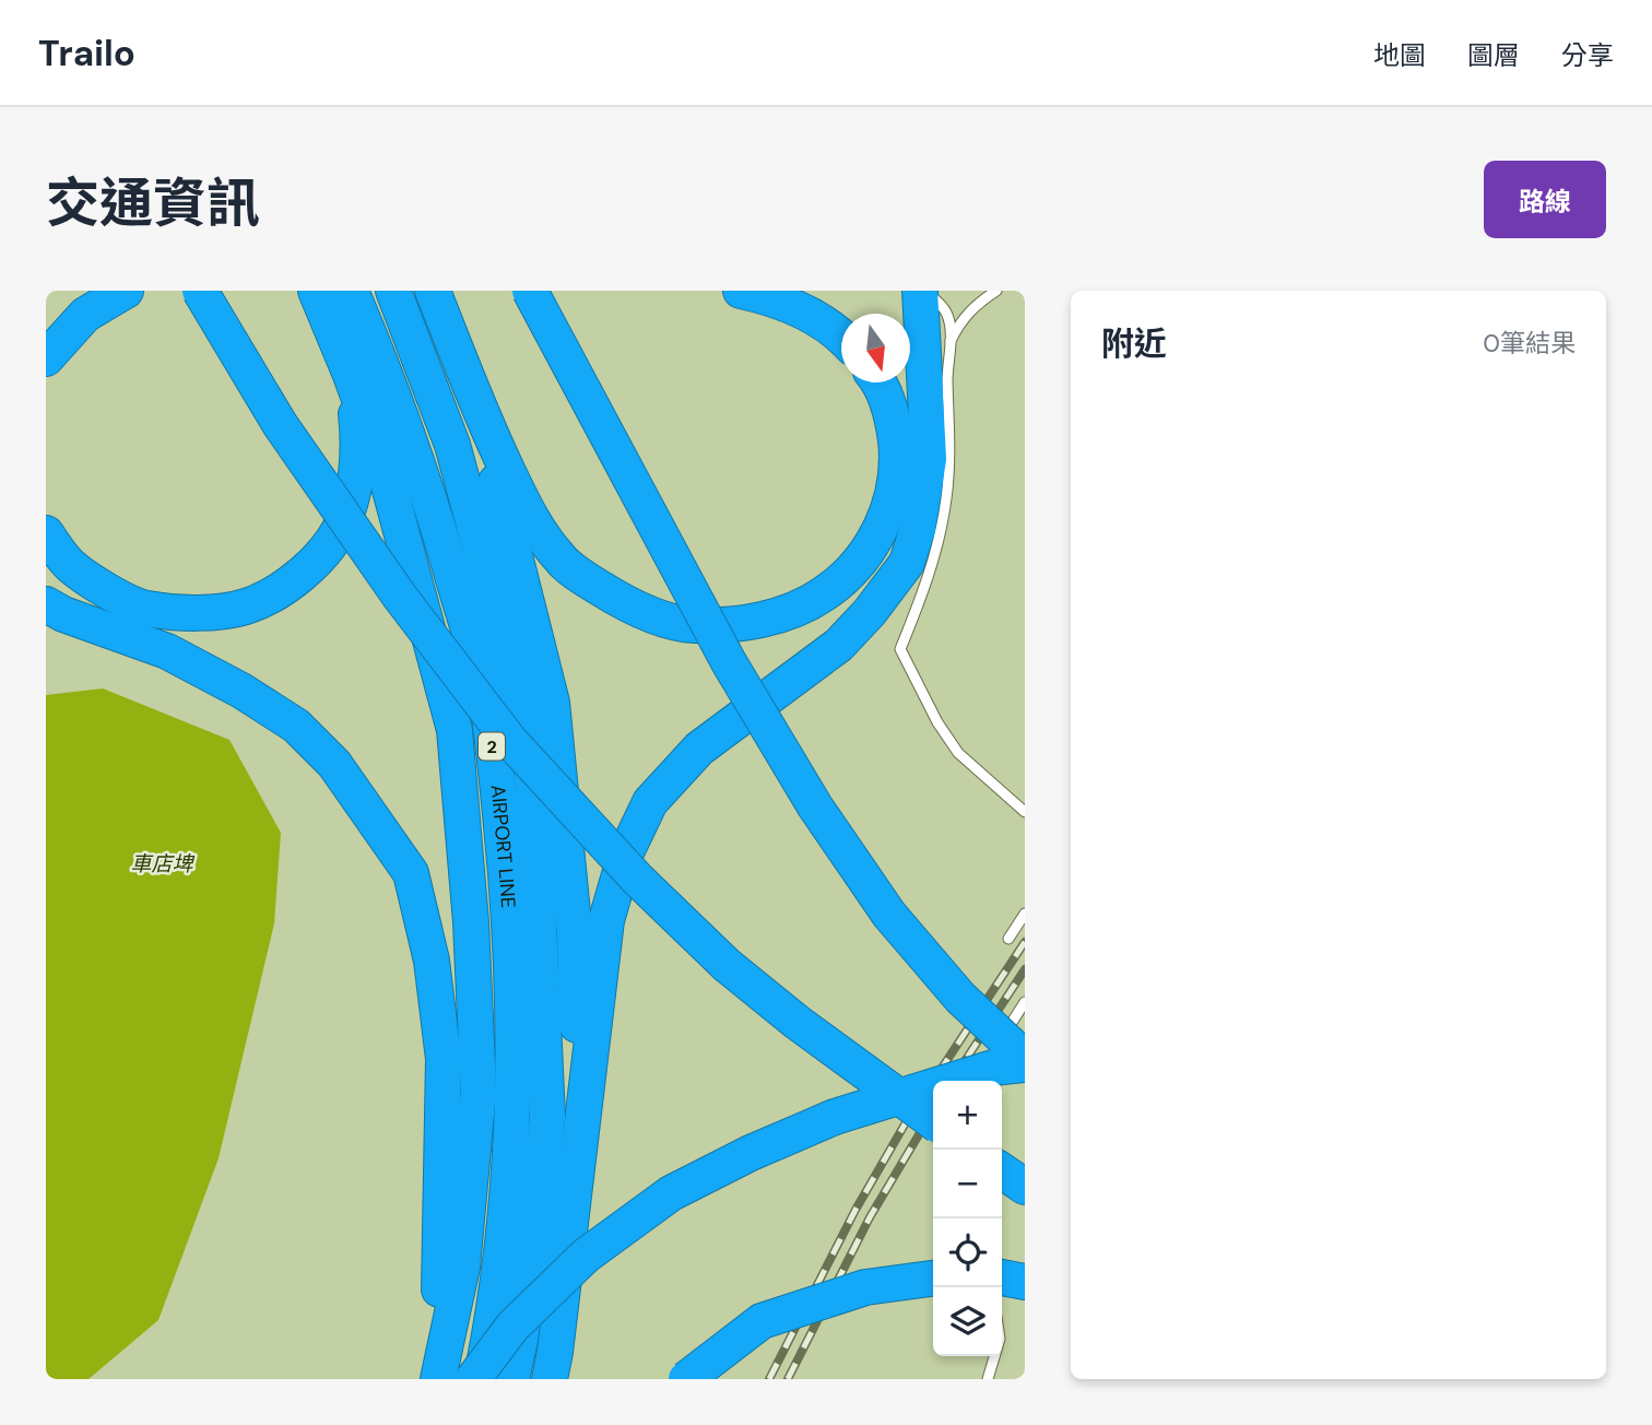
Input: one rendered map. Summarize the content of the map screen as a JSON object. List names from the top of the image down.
{
  "streets": {
    "highway": ["2", "AIRPORT LINE"]
  },
  "water": ["車店埤"],
  "north": "bottom",
  "page": {
    "header": "Trailo",
    "nav": ["地圖", "圖層", "分享"],
    "title": "交通資訊",
    "buttons": "路線",
    "heading": ["附近", "0筆結果"],
    "map_buttons": ["+", "−"]
  }
}
